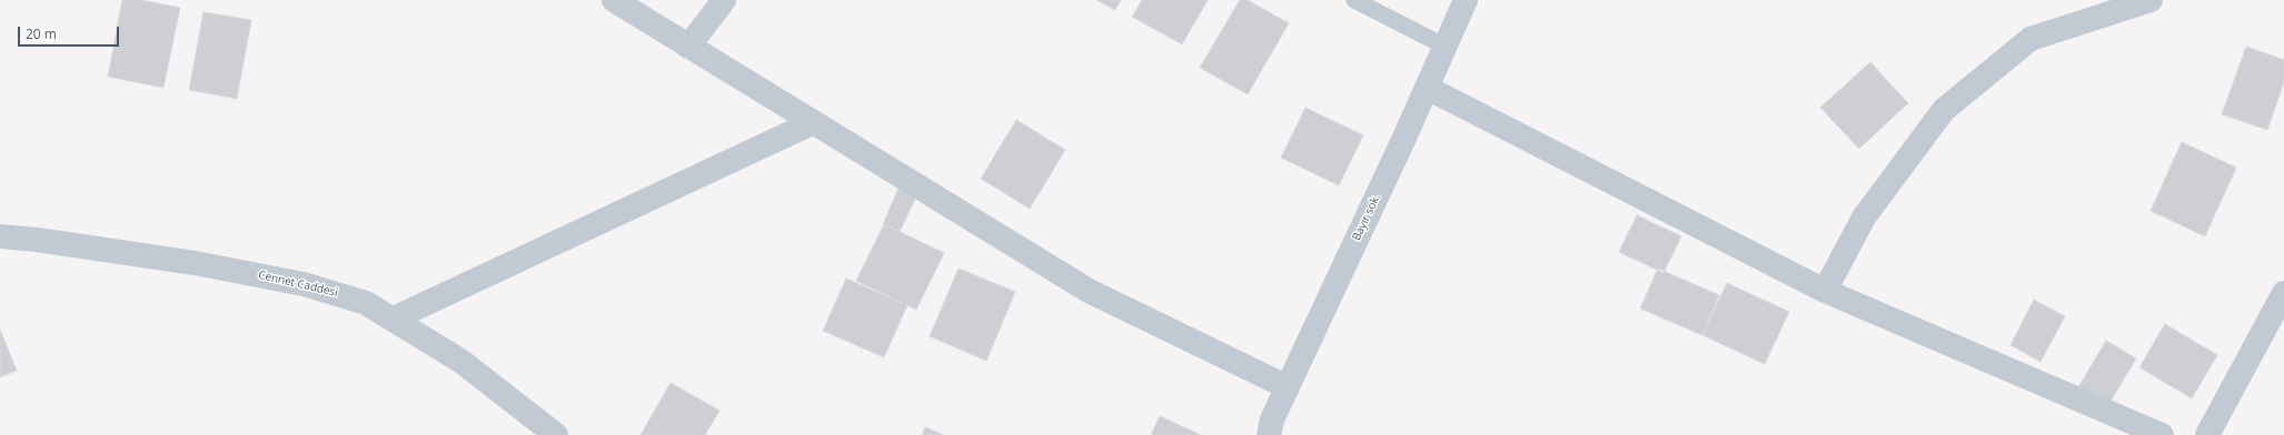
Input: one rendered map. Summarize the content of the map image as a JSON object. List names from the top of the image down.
{
  "streets": {
    "street": ["Bayır sok.", "Cennet Caddesi"]
  },
  "scale_bar": "20 m"
}
